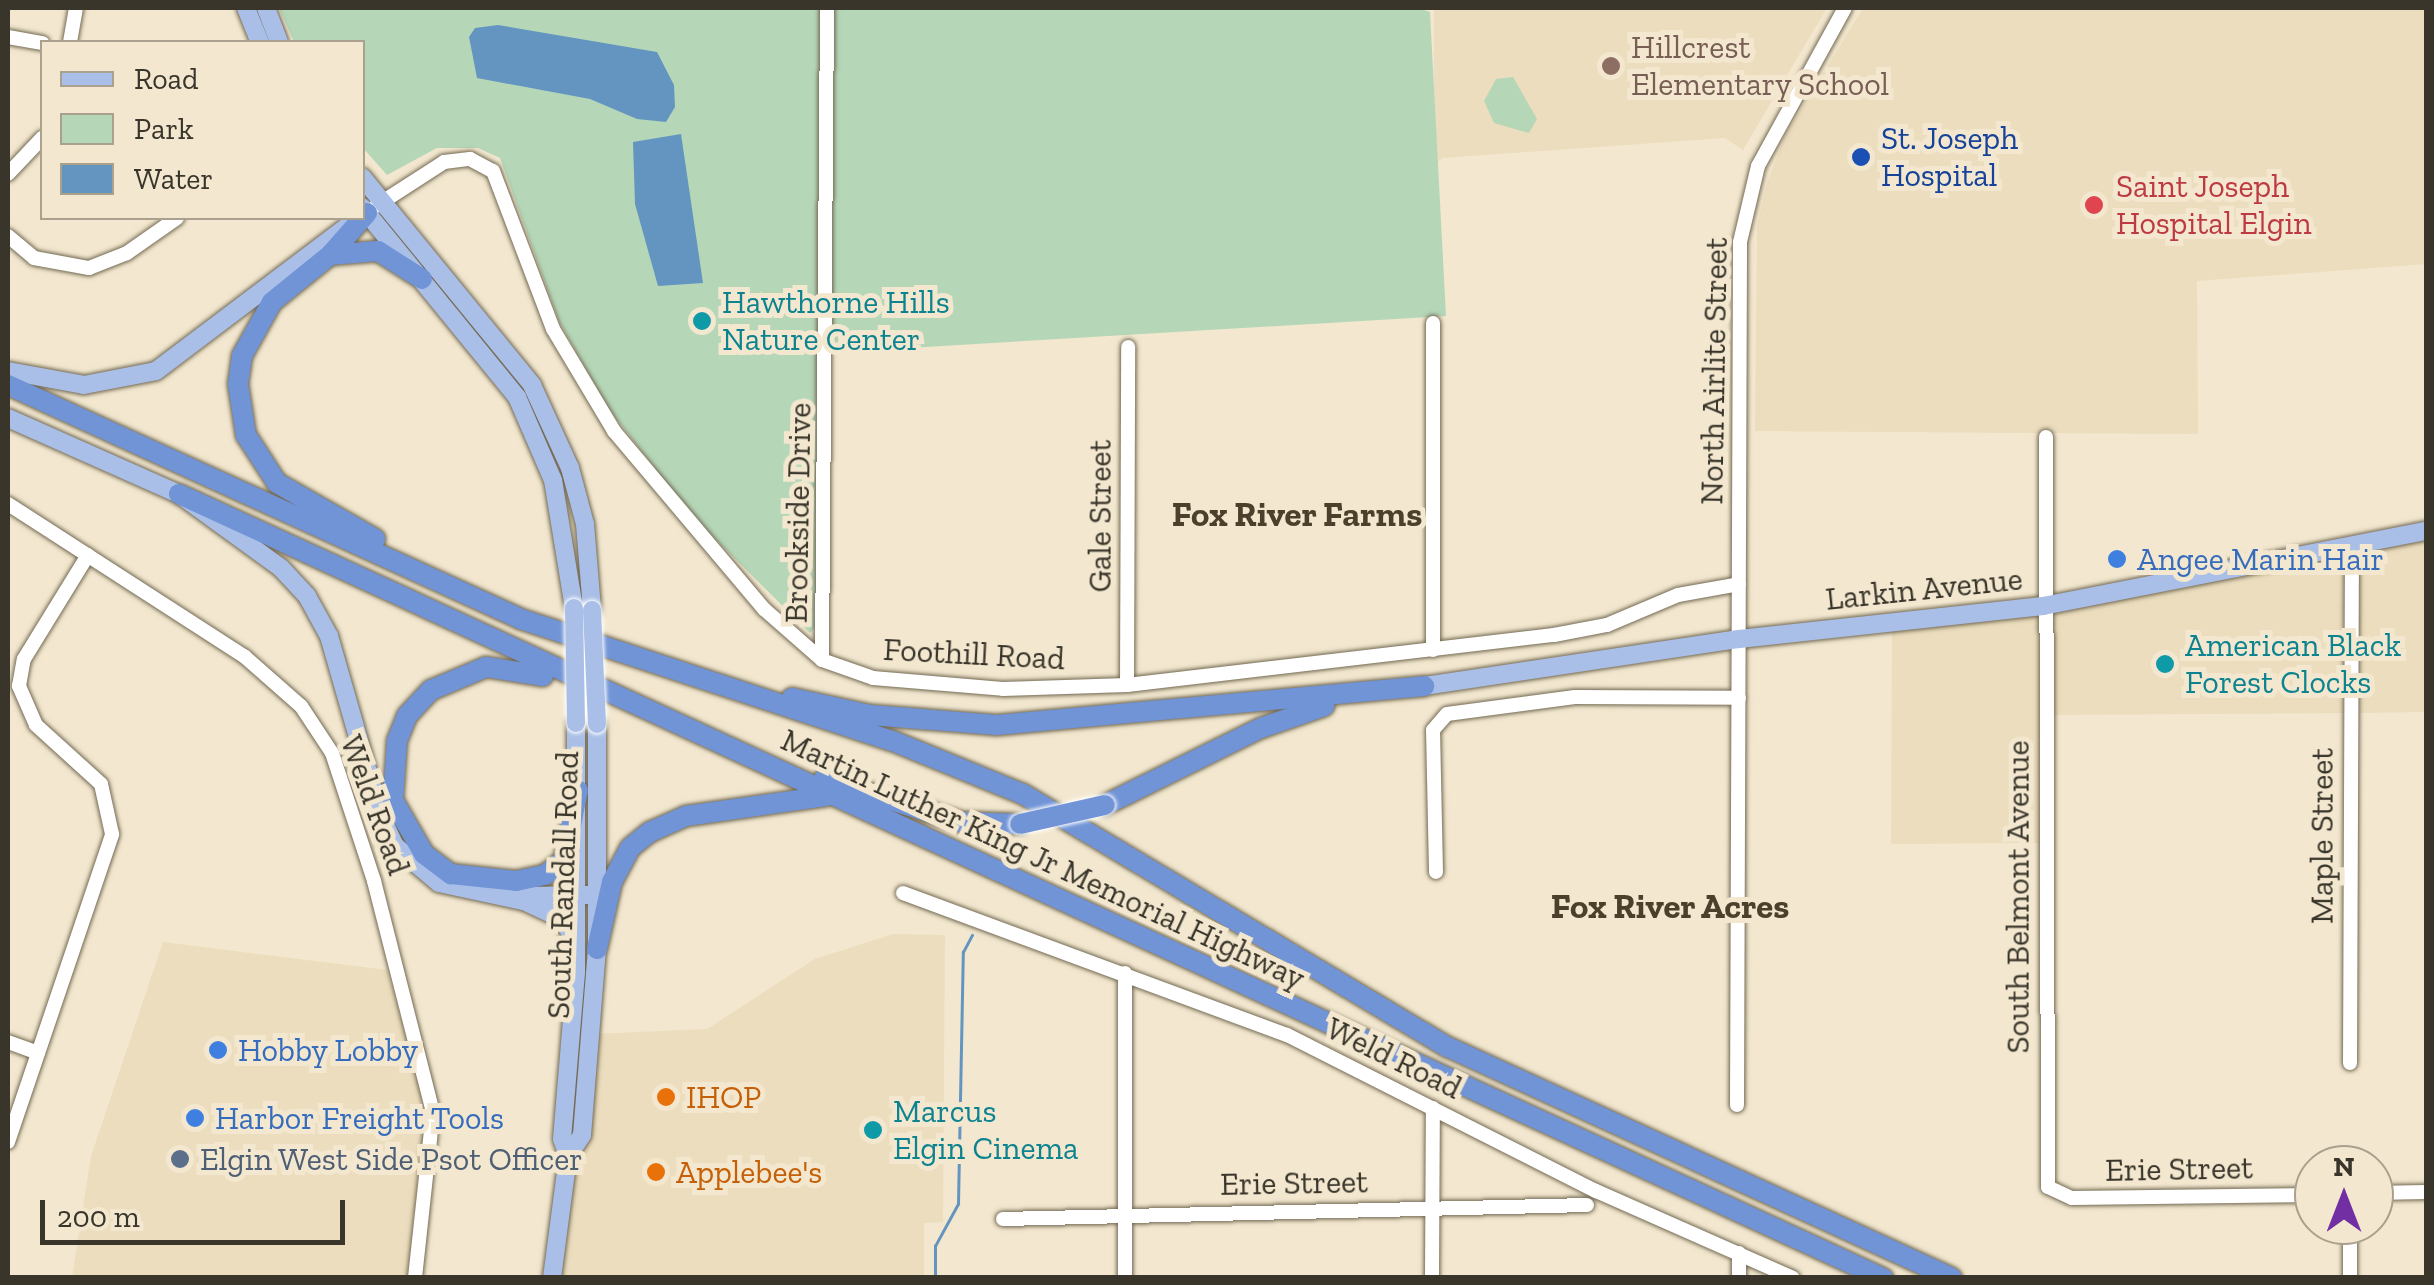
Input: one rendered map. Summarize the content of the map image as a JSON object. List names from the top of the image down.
{
  "streets": {
    "highway": ["Martin Luther King Jr Memorial Highway"],
    "main road": ["Larkin Avenue", "South Randall Road"],
    "street": [
      "North Airlite Street",
      "Brookside Drive",
      "Gale Street",
      "Foothill Road",
      "Weld Road",
      "Maple Street",
      "South Belmont Avenue",
      "Erie Street"
    ]
  },
  "crossings": [
    ["North Airlite Street", "Larkin Avenue"],
    ["North Airlite Street", "Foothill Road"],
    ["Brookside Drive", "Foothill Road"],
    ["Gale Street", "Foothill Road"],
    ["Larkin Avenue", "Maple Street"],
    ["Larkin Avenue", "South Belmont Avenue"],
    ["South Belmont Avenue", "Erie Street"]
  ],
  "districts": ["Fox River Farms", "Fox River Acres"],
  "places": [
    "Hillcrest Elementary School",
    "St. Joseph Hospital",
    "Saint Joseph Hospital Elgin",
    "Hawthorne Hills Nature Center",
    "Angee Marin Hair",
    "American Black Forest Clocks",
    "Hobby Lobby",
    "IHOP",
    "Harbor Freight Tools",
    "Marcus Elgin Cinema",
    "Elgin West Side Psot Officer",
    "Applebee's"
  ],
  "legend": ["Road", "Park", "Water"],
  "scale_bar": "200 m",
  "north": "top"
}
